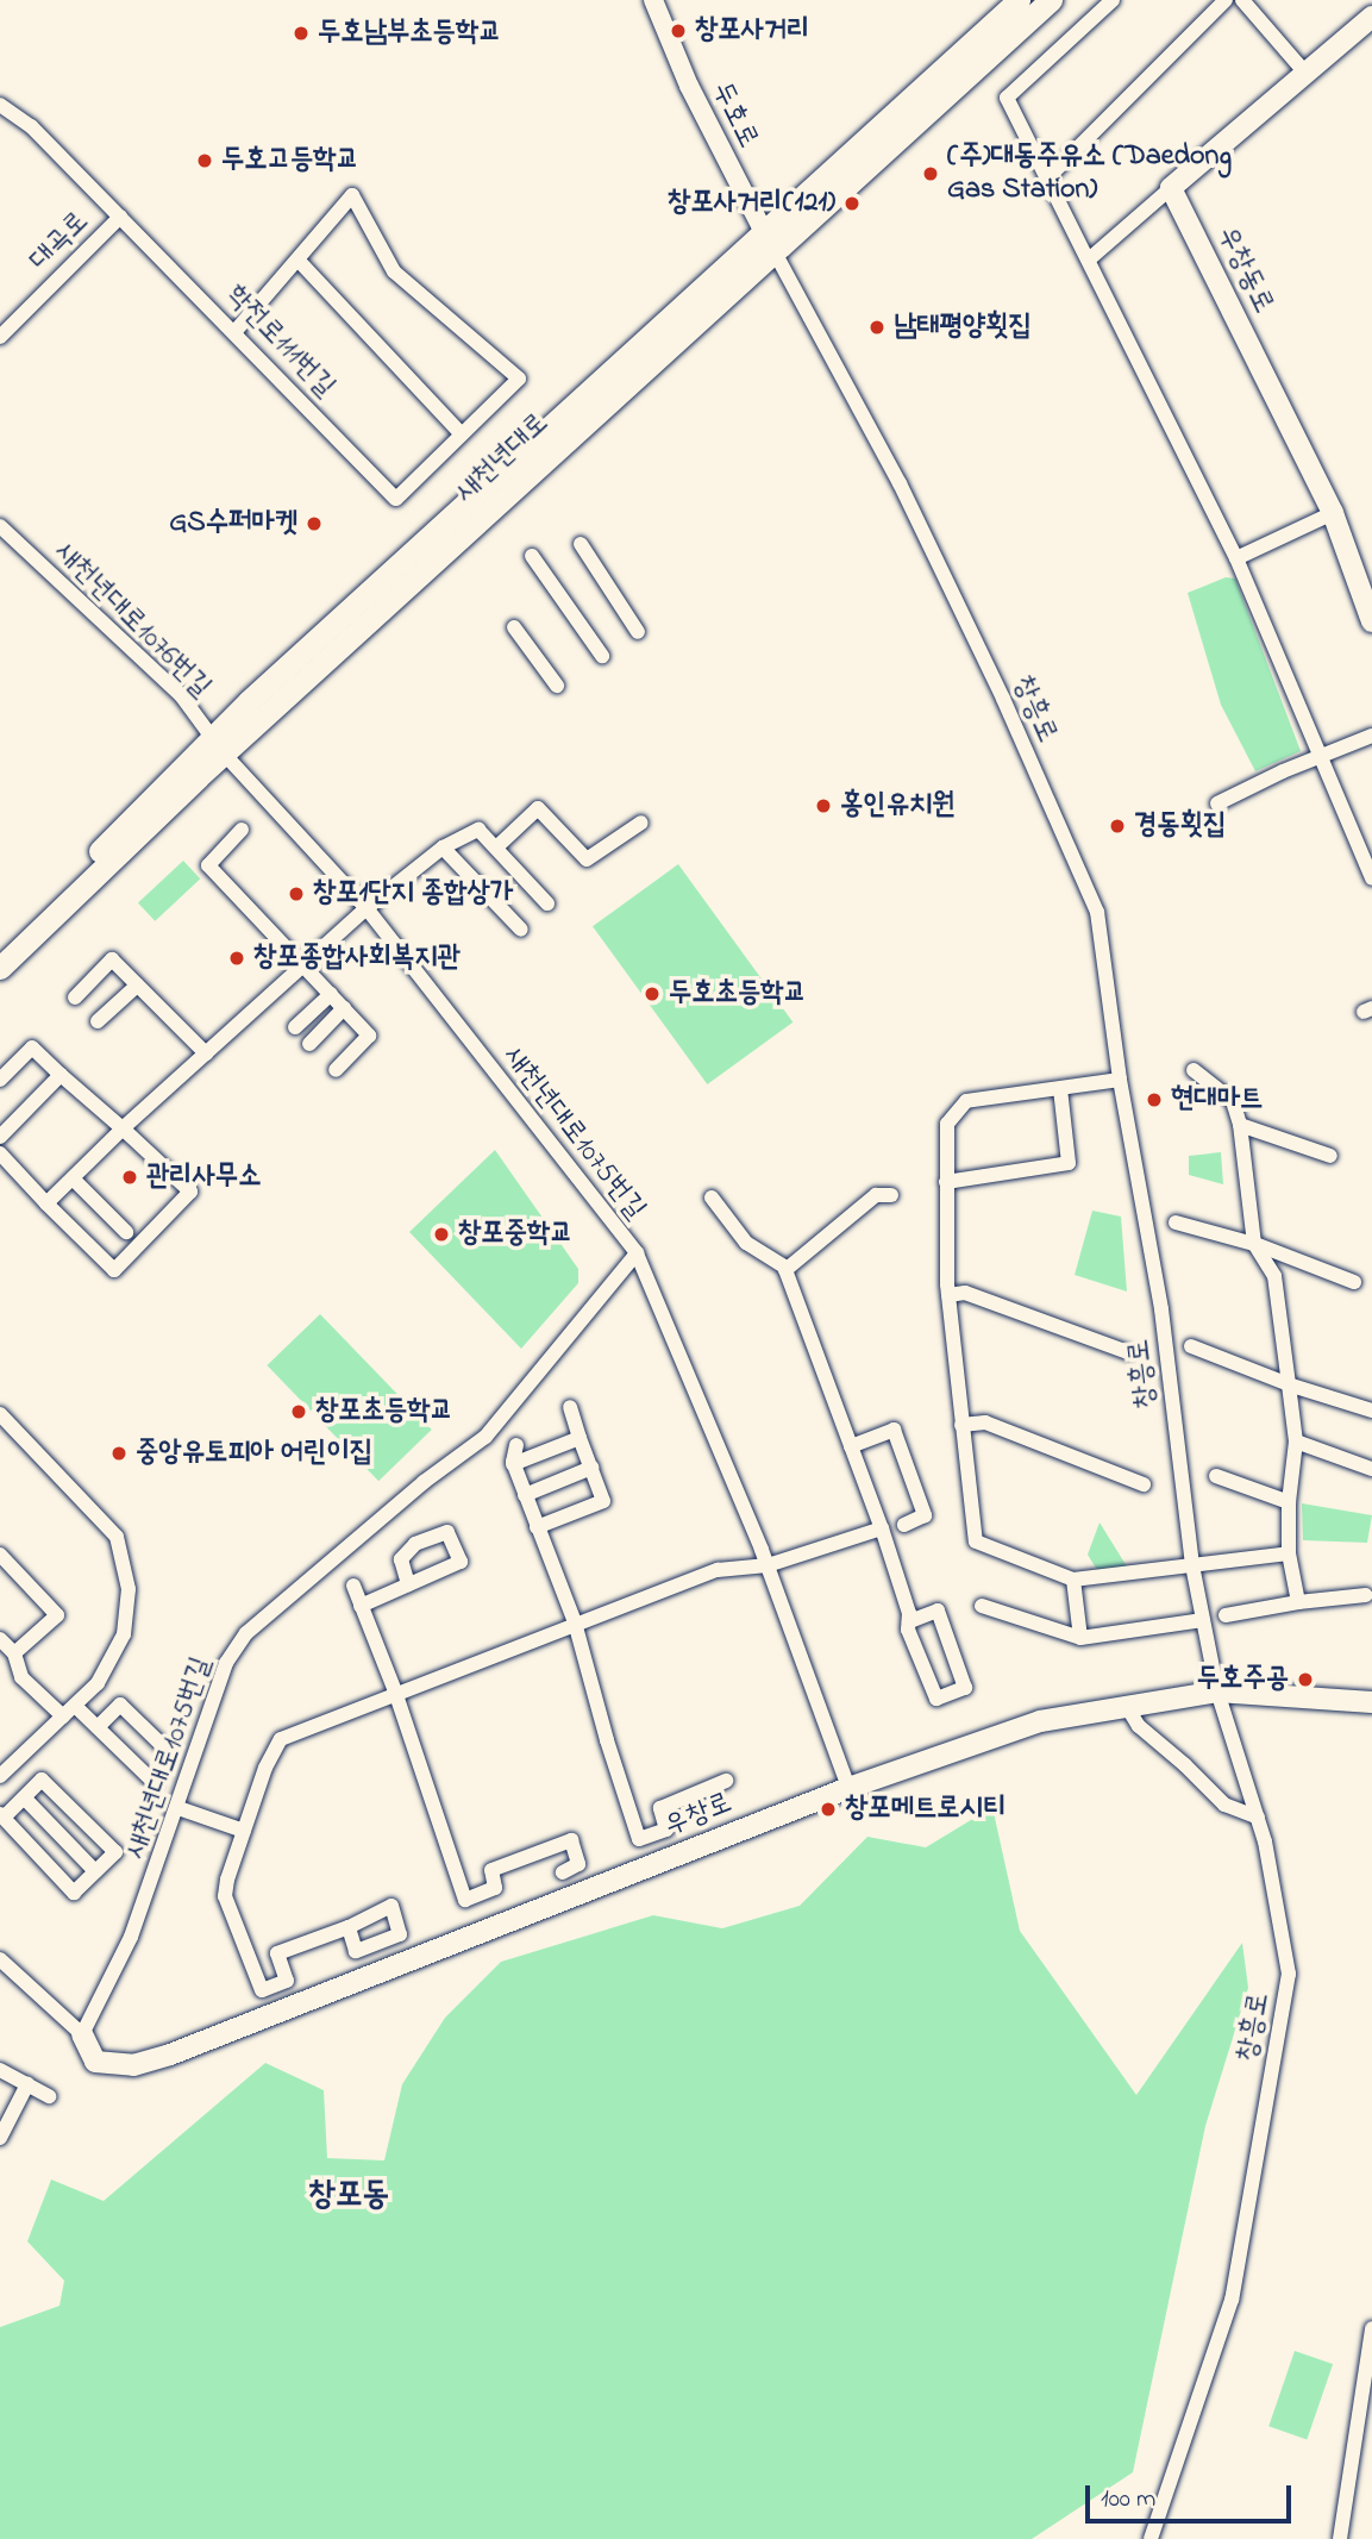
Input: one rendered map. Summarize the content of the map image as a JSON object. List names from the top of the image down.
{
  "streets": {
    "main road": ["우창동로", "새천년대로", "우창로"],
    "street": [
      "두호로",
      "대곡로",
      "학전로111번길",
      "새천년대로1076번길",
      "창흥로",
      "새천년대로1075번길"
    ]
  },
  "crossings": [
    ["두호로", "새천년대로"],
    ["두호로", "창흥로"],
    ["대곡로", "학전로111번길"],
    ["새천년대로", "새천년대로1076번길"],
    ["새천년대로", "창흥로"],
    ["새천년대로", "새천년대로1075번길"],
    ["새천년대로1076번길", "새천년대로1075번길"],
    ["창흥로", "우창로"],
    ["새천년대로1075번길", "우창로"]
  ],
  "districts": ["창포동"],
  "places": [
    "창포사거리",
    "두호남부초등학교",
    "두호고등학교",
    "(주)대동주유소 (Daedong Gas Station)",
    "창포사거리(121)",
    "남태평양횟집",
    "GS수퍼마켓",
    "홍인유치원",
    "경동횟집",
    "창포1단지 종합상가",
    "창포종합사회복지관",
    "두호초등학교",
    "현대마트",
    "관리사무소",
    "창포중학교",
    "창포초등학교",
    "중앙유토피아 어린이집",
    "두호주공",
    "창포메트로시티"
  ],
  "scale_bar": "100 m"
}
